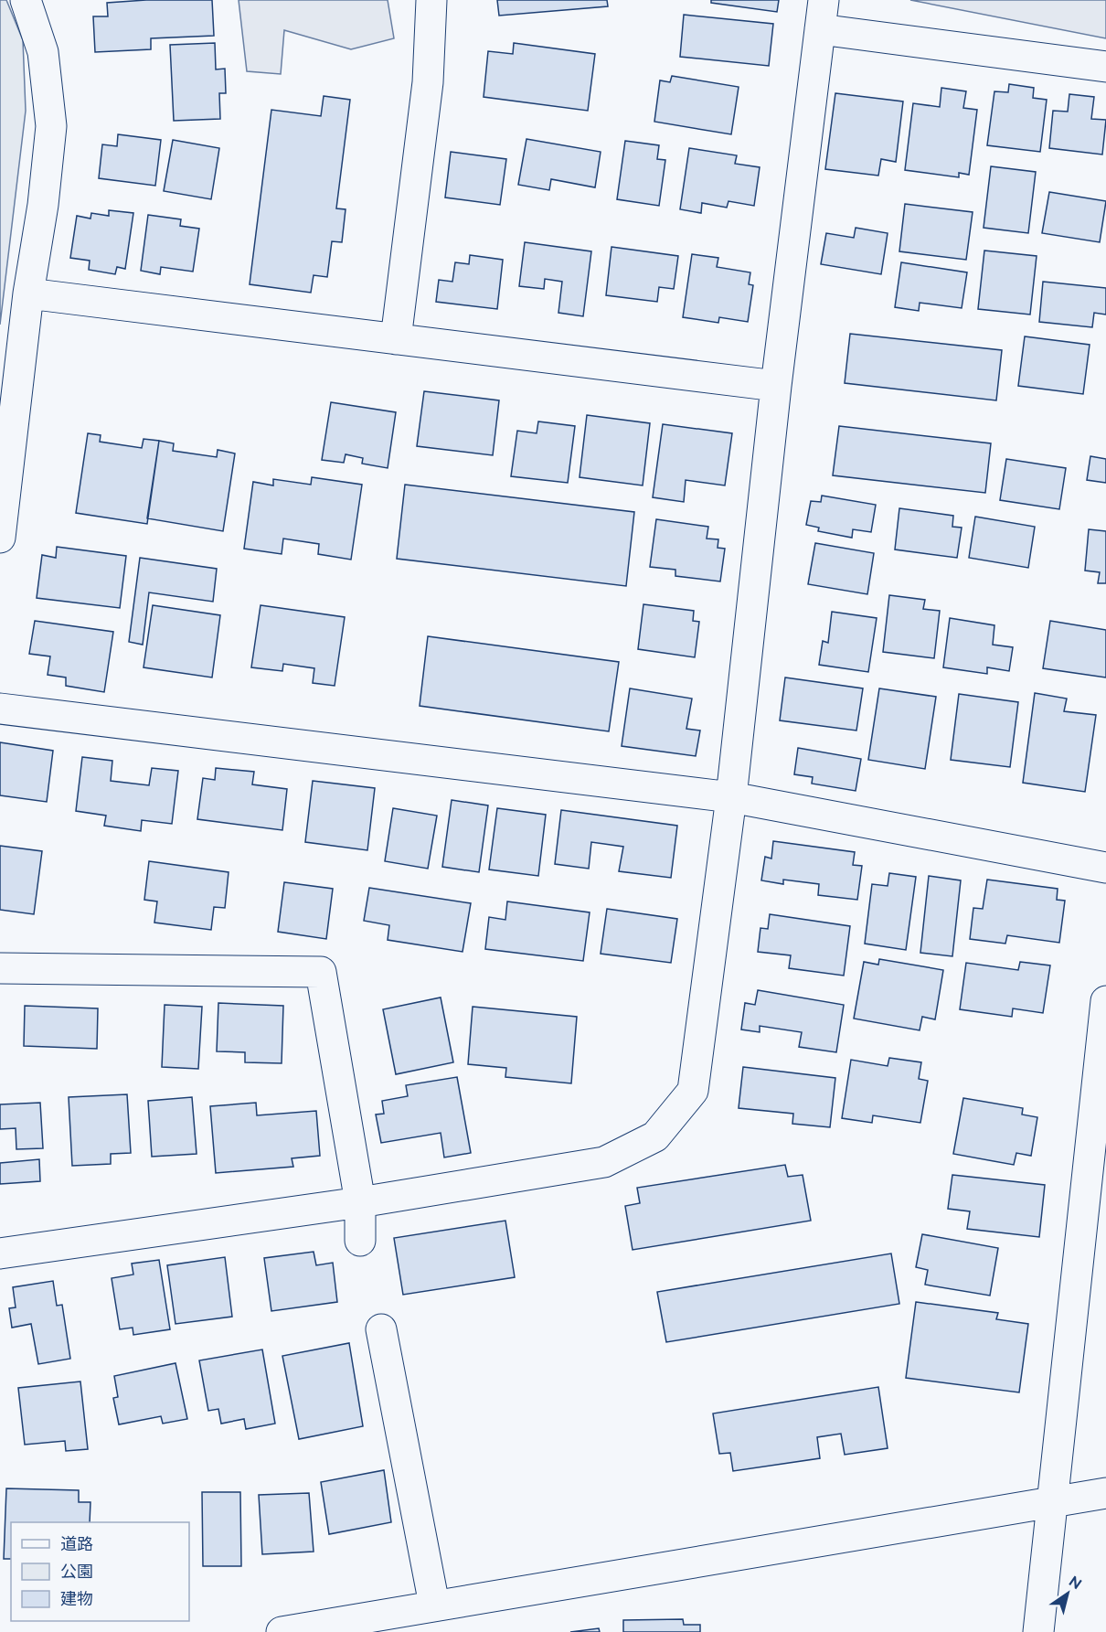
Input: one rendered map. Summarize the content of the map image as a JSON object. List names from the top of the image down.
{
  "legend": ["道路", "公園", "建物"],
  "north": "top right"
}
